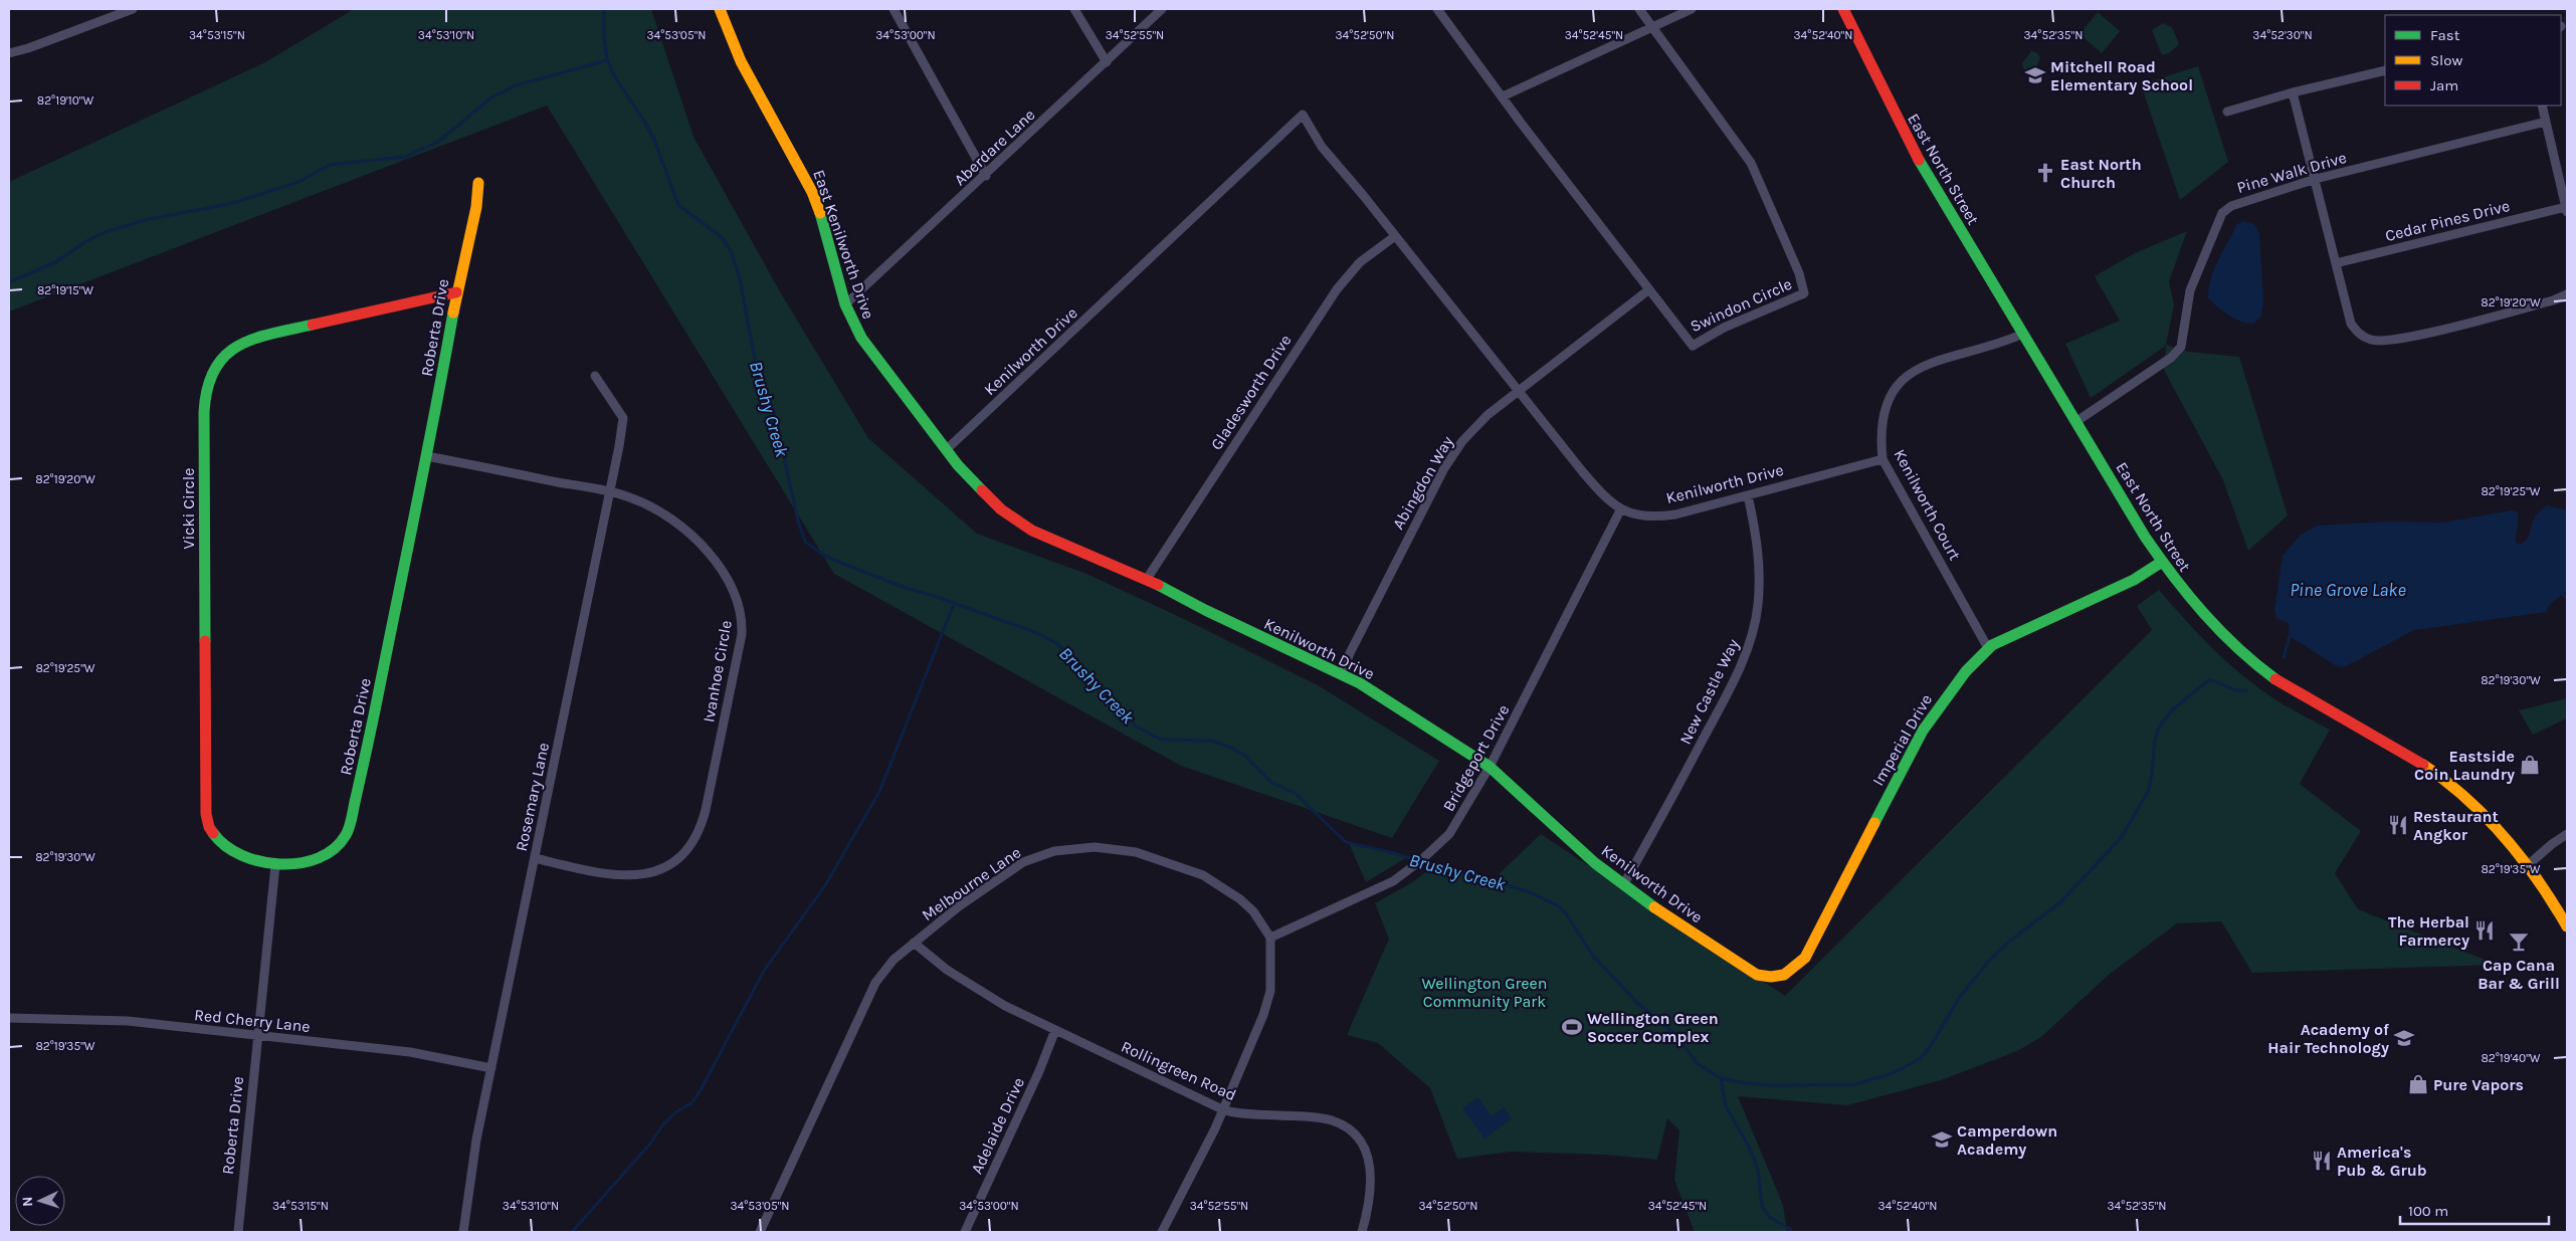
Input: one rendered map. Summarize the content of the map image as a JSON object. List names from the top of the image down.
{
  "streets": {
    "street": [
      "Aberdare Lane",
      "East North Street",
      "Pine Walk Drive",
      "Cedar Pines Drive",
      "East Kenilworth Drive",
      "Swindon Circle",
      "Roberta Drive",
      "Kenilworth Drive",
      "Gladesworth Drive",
      "Abingdon Way",
      "Kenilworth Court",
      "Vicki Circle",
      "Ivanhoe Circle",
      "New Castle Way",
      "Imperial Drive",
      "Bridgeport Drive",
      "Rosemary Lane",
      "Melbourne Lane",
      "Red Cherry Lane",
      "Rollingreen Road",
      "Adelaide Drive"
    ]
  },
  "crossings": [
    ["Aberdare Lane", "East Kenilworth Drive"],
    ["East North Street", "Pine Walk Drive"],
    ["East North Street", "Kenilworth Court"],
    ["East North Street", "Imperial Drive"],
    ["East Kenilworth Drive", "Kenilworth Drive"],
    ["Swindon Circle", "Abingdon Way"],
    ["Roberta Drive", "Vicki Circle"],
    ["Roberta Drive", "Ivanhoe Circle"],
    ["Roberta Drive", "Red Cherry Lane"],
    ["Kenilworth Drive", "Gladesworth Drive"],
    ["Kenilworth Drive", "Abingdon Way"],
    ["Kenilworth Drive", "Kenilworth Court"],
    ["Kenilworth Drive", "New Castle Way"],
    ["Kenilworth Drive", "Imperial Drive"],
    ["Kenilworth Drive", "Bridgeport Drive"],
    ["Kenilworth Court", "Imperial Drive"],
    ["Ivanhoe Circle", "Rosemary Lane"],
    ["Bridgeport Drive", "Melbourne Lane"],
    ["Rosemary Lane", "Red Cherry Lane"],
    ["Melbourne Lane", "Rollingreen Road"],
    ["Rollingreen Road", "Adelaide Drive"]
  ],
  "water": ["Brushy Creek", "Pine Grove Lake"],
  "parks": ["Wellington Green Community Park"],
  "places": {
    "school or university": ["Mitchell Road Elementary School", "Academy of Hair Technology", "Camperdown Academy"],
    "church": ["East North Church"],
    "shop": ["Eastside Coin Laundry", "Pure Vapors"],
    "restaurant": ["Restaurant Angkor", "The Herbal Farmercy", "America's Pub & Grub"],
    "bar": ["Cap Cana Bar & Grill"],
    "sports": ["Wellington Green Soccer Complex"]
  },
  "legend": ["Fast", "Slow", "Jam"],
  "scale_bar": "100 m",
  "north": "left",
  "coordinates": [
    "34°53'15\"N",
    "34°53'10\"N",
    "34°53'05\"N",
    "34°53'00\"N",
    "34°52'55\"N",
    "34°52'50\"N",
    "34°52'45\"N",
    "34°52'40\"N",
    "34°52'35\"N",
    "34°52'30\"N",
    "82°19'10\"W",
    "82°19'15\"W",
    "82°19'20\"W",
    "82°19'25\"W",
    "82°19'30\"W",
    "82°19'35\"W",
    "82°19'40\"W"
  ]
}
